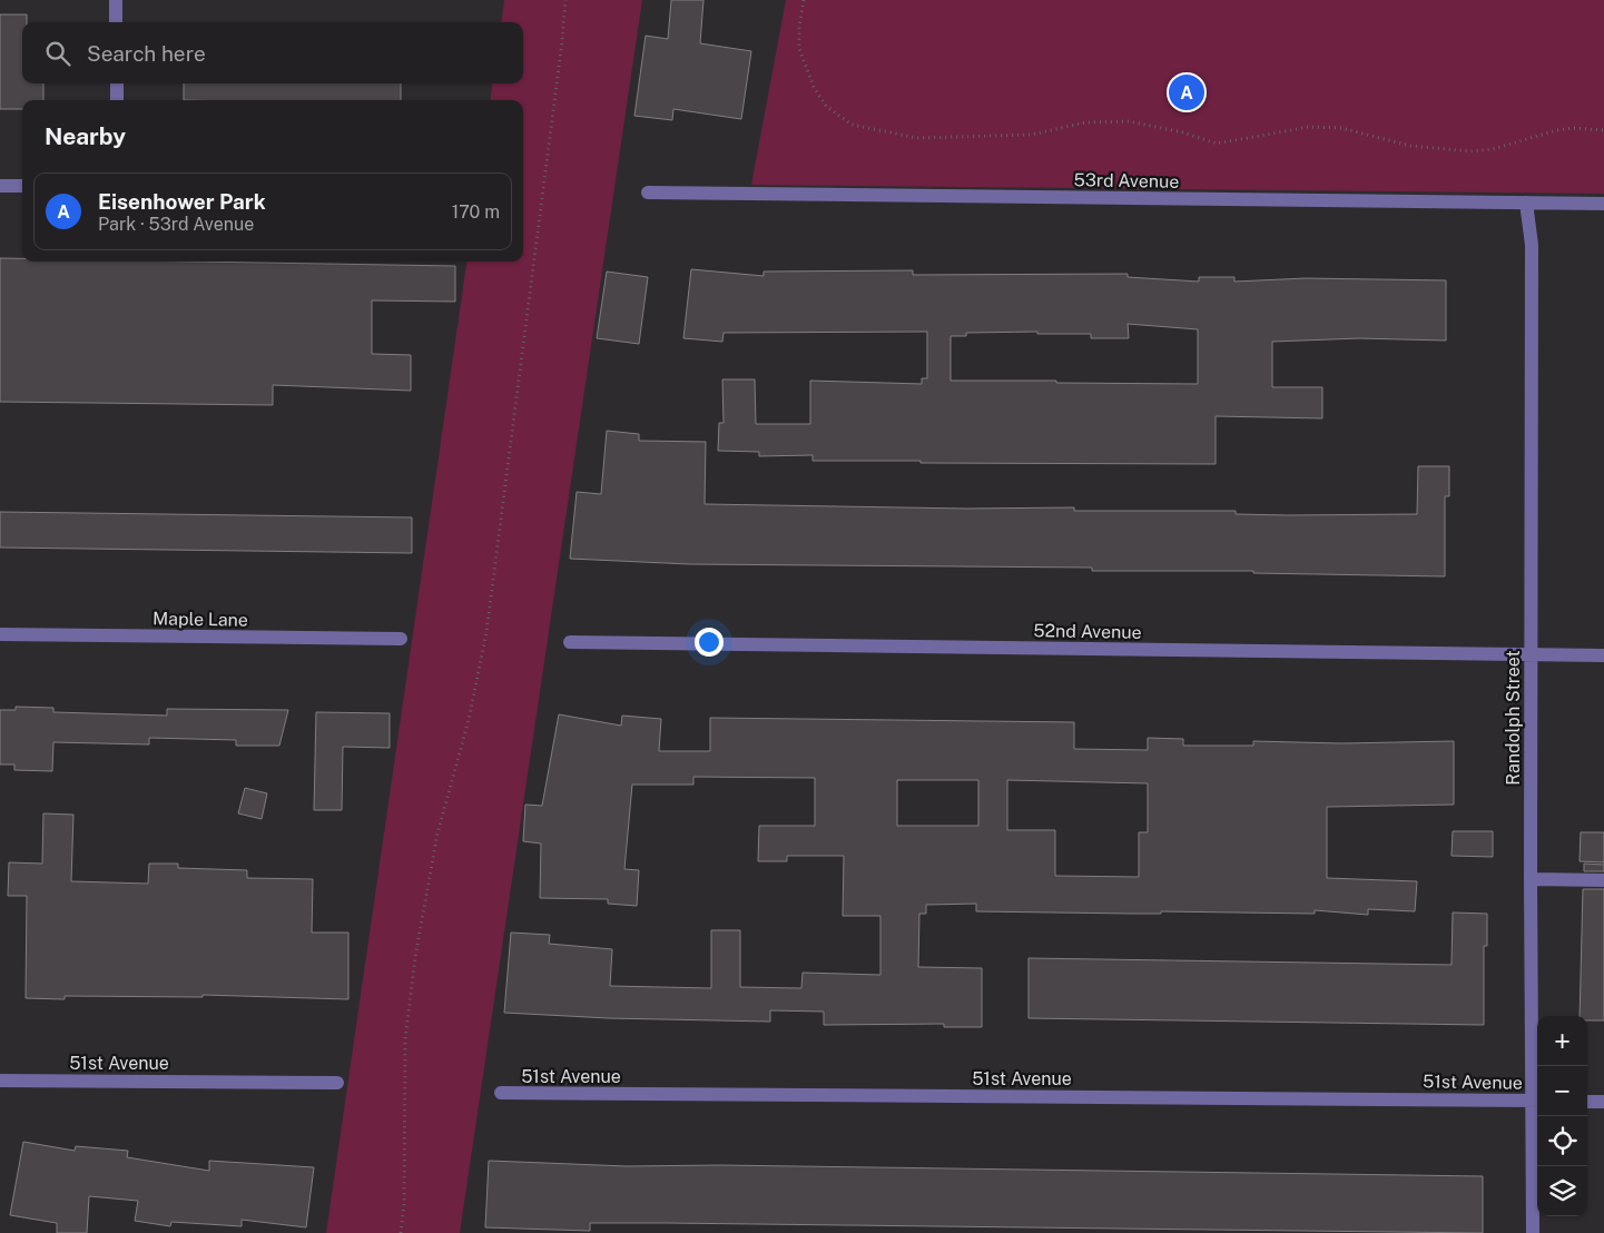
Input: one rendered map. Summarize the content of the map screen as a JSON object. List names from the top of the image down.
{
  "streets": {
    "street": [
      "53rd Avenue",
      "Maple Lane",
      "52nd Avenue",
      "Randolph Street",
      "51st Avenue"
    ]
  },
  "crossings": [
    ["53rd Avenue", "Randolph Street"],
    ["52nd Avenue", "Randolph Street"],
    ["Randolph Street", "51st Avenue"]
  ],
  "page": {
    "search": "Search here",
    "pins": "A",
    "heading": "Nearby",
    "list": [
      {
        "mark": "A",
        "name": "Eisenhower Park",
        "note": "Park · 53rd Avenue",
        "value": "170 m"
      }
    ],
    "map_buttons": ["+", "−"]
  }
}
